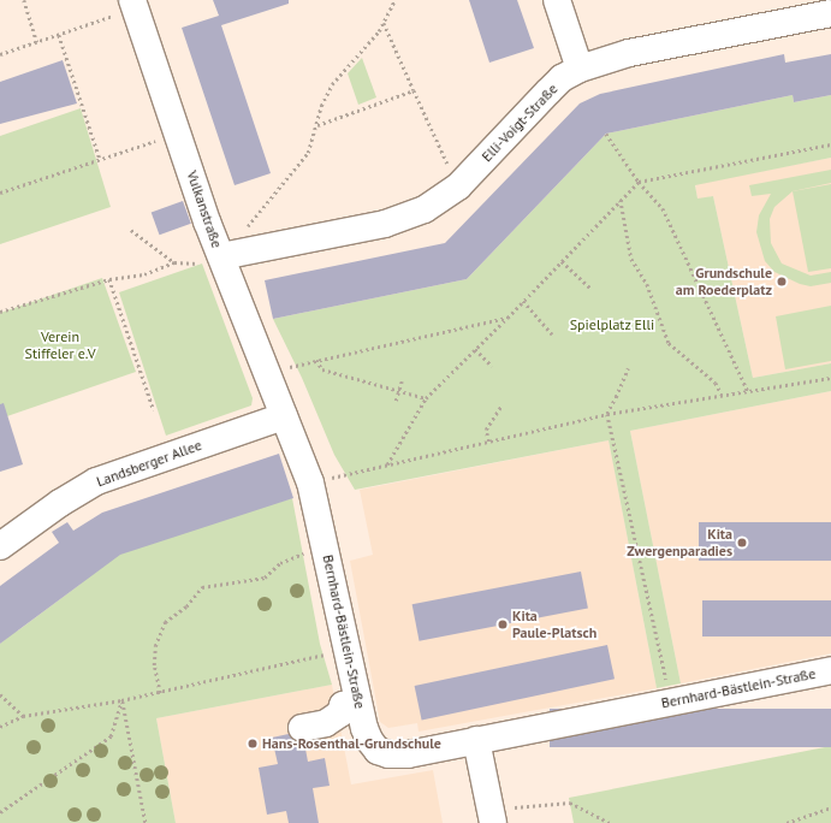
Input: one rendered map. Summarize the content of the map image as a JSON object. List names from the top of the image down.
{
  "streets": {
    "street": [
      "Elli-Voigt-Straße",
      "Vulkanstraße",
      "Landsberger Allee",
      "Bernhard-Bästlein-Straße"
    ]
  },
  "crossings": [
    ["Elli-Voigt-Straße", "Vulkanstraße"],
    ["Vulkanstraße", "Landsberger Allee"],
    ["Vulkanstraße", "Bernhard-Bästlein-Straße"],
    ["Landsberger Allee", "Bernhard-Bästlein-Straße"]
  ],
  "parks": ["Spielplatz Elli", "Verein Stiffeler e.V"],
  "places": [
    "Grundschule am Roederplatz",
    "Kita Zwergenparadies",
    "Kita Paule-Platsch",
    "Hans-Rosenthal-Grundschule"
  ]
}
